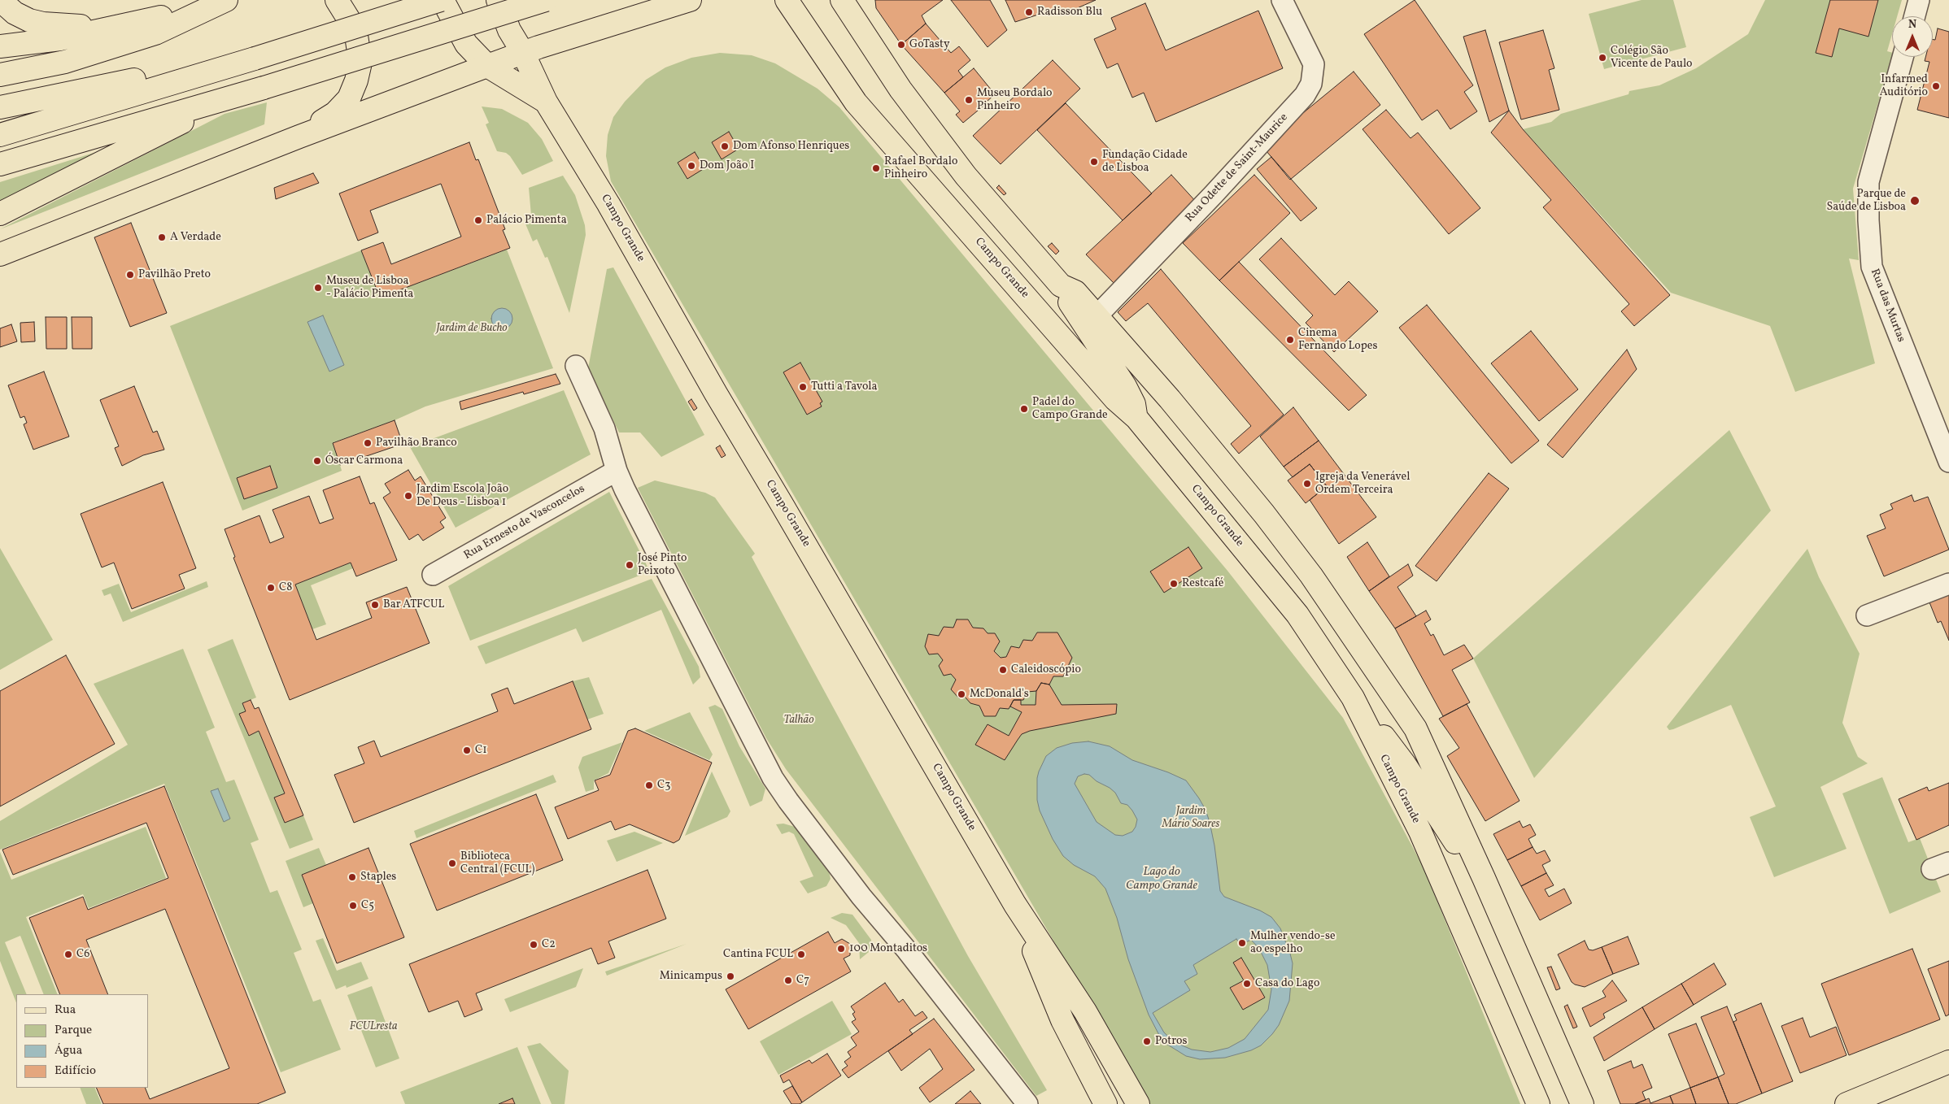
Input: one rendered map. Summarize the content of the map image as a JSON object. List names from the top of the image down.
{
  "streets": {
    "main road": ["Campo Grande"],
    "street": ["Rua Odette de Saint-Maurice", "Rua das Murtas", "Rua Ernesto de Vasconcelos"]
  },
  "water": ["Lago do Campo Grande"],
  "parks": [
    "Jardim de Bucho",
    "Talhão",
    "Jardim Mário Soares",
    "FCULresta"
  ],
  "places": [
    "Radisson Blu",
    "GoTasty",
    "Colégio São Vicente de Paulo",
    "Infarmed Auditório",
    "Museu Bordalo Pinheiro",
    "Dom Afonso Henriques",
    "Fundação Cidade de Lisboa",
    "Dom João I",
    "Rafael Bordalo Pinheiro",
    "Parque de Saúde de Lisboa",
    "Palácio Pimenta",
    "A Verdade",
    "Pavilhão Preto",
    "Museu de Lisboa - Palácio Pimenta",
    "Cinema Fernando Lopes",
    "Tutti a Tavola",
    "Padel do Campo Grande",
    "Pavilhão Branco",
    "Óscar Carmona",
    "Igreja da Venerável Ordem Terceira",
    "Jardim Escola João De Deus - Lisboa 1",
    "José Pinto Peixoto",
    "Restcafé",
    "C8",
    "Bar ATFCUL",
    "Caleidoscópio",
    "McDonald's",
    "C1",
    "C3",
    "Biblioteca Central (FCUL)",
    "Staples",
    "C5",
    "Mulher vendo-se ao espelho",
    "C2",
    "100 Montaditos",
    "C6",
    "Cantina FCUL",
    "Minicampus",
    "C7",
    "Casa do Lago",
    "Potros"
  ],
  "legend": [
    "Rua",
    "Parque",
    "Água",
    "Edifício"
  ],
  "north": "top"
}
